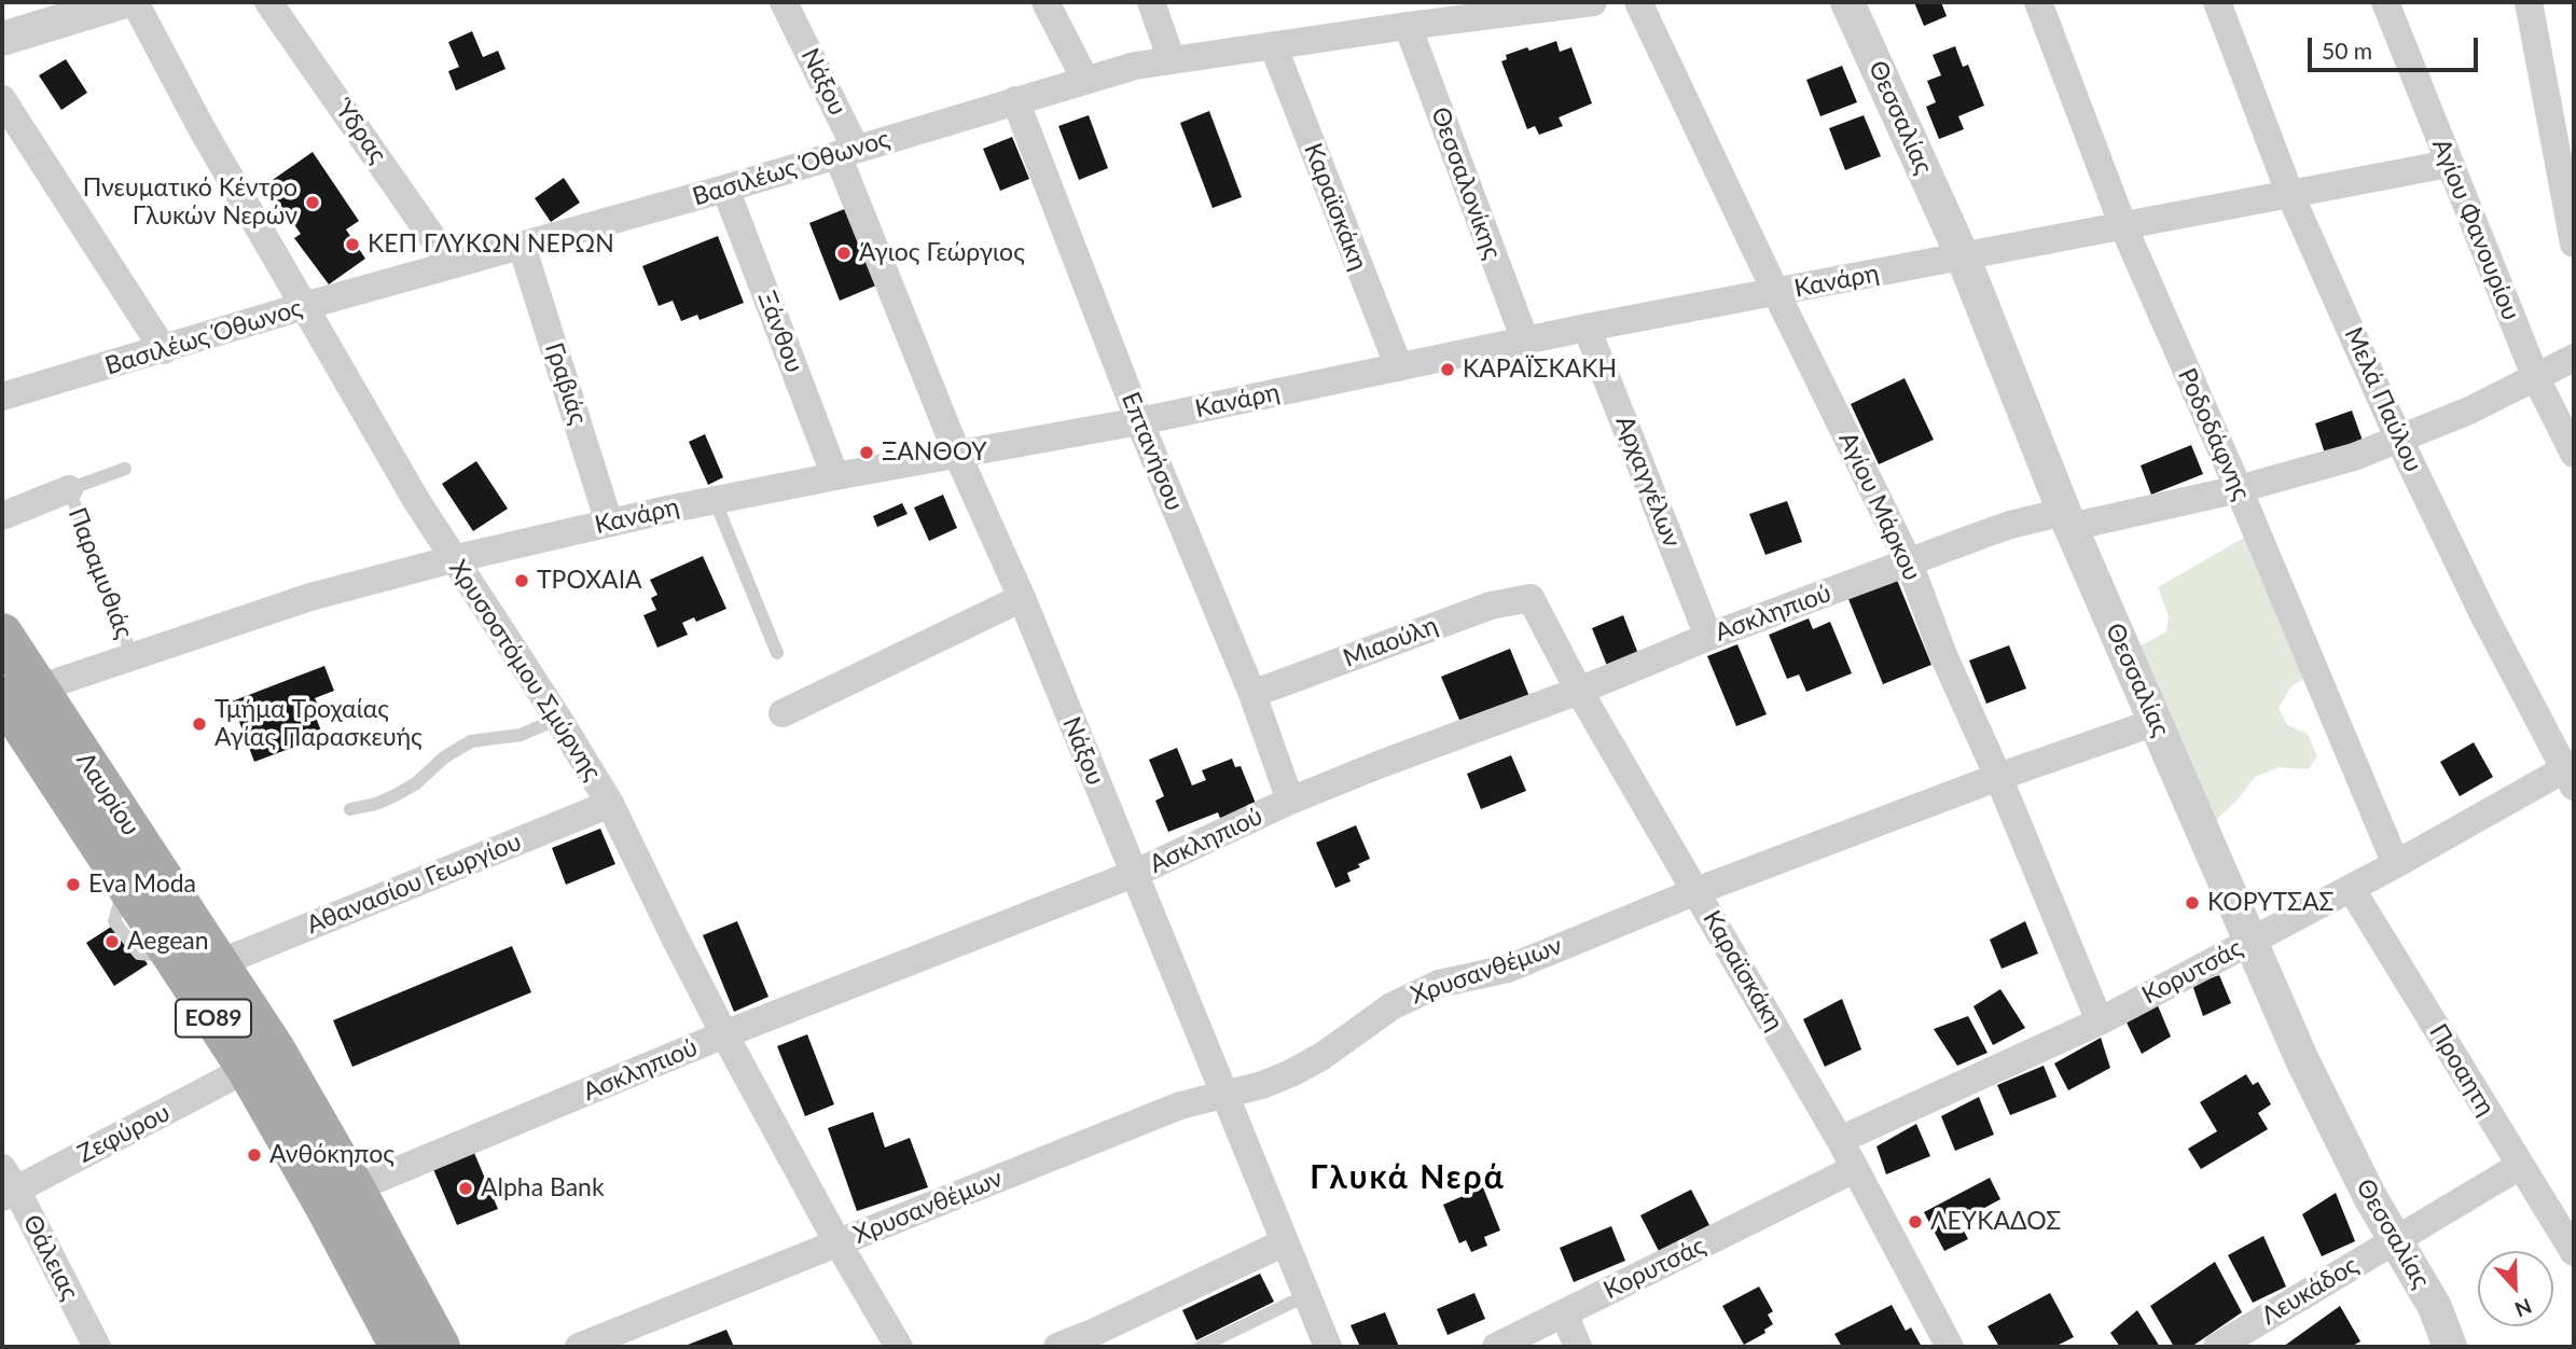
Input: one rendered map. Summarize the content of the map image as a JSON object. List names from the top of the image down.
{
  "streets": {
    "main road": ["Λαυρίου", "ΕΟ89"],
    "street": [
      "Νάξου",
      "Θεσσαλίας",
      "Ύδρας",
      "Βασιλέως Όθωνος",
      "Θεσσαλονίκης",
      "Καραϊσκάκη",
      "Αγίου Φανουρίου",
      "Κανάρη",
      "Ξάνθου",
      "Γραβιάς",
      "Μελά Παύλου",
      "Ροδοδάφνης",
      "Επτανήσου",
      "Αρχαγγέλων",
      "Αγίου Μάρκου",
      "Ασκληπιού",
      "Μιαούλη",
      "Χρυσοστόμου Σμύρνης",
      "Αθανασίου Γεωργίου",
      "Χρυσανθέμων",
      "Κορυτσάς",
      "Προαητη",
      "Ζεφύρου",
      "Θάλειας",
      "Λευκάδος"
    ],
    "lane": ["Παραμυθιάς"]
  },
  "crossings": [
    ["Νάξου", "Βασιλέως Όθωνος"],
    ["Νάξου", "Κανάρη"],
    ["Νάξου", "Ασκληπιού"],
    ["Νάξου", "Χρυσανθέμων"],
    ["Θεσσαλίας", "Κανάρη"],
    ["Θεσσαλίας", "Ασκληπιού"],
    ["Θεσσαλίας", "Χρυσανθέμων"],
    ["Θεσσαλίας", "Κορυτσάς"],
    ["Θεσσαλίας", "Λευκάδος"],
    ["Ύδρας", "Βασιλέως Όθωνος"],
    ["Βασιλέως Όθωνος", "Θεσσαλονίκης"],
    ["Βασιλέως Όθωνος", "Καραϊσκάκη"],
    ["Βασιλέως Όθωνος", "Ξάνθου"],
    ["Βασιλέως Όθωνος", "Γραβιάς"],
    ["Βασιλέως Όθωνος", "Επτανήσου"],
    ["Βασιλέως Όθωνος", "Χρυσοστόμου Σμύρνης"],
    ["Θεσσαλονίκης", "Κανάρη"],
    ["Καραϊσκάκη", "Κανάρη"],
    ["Καραϊσκάκη", "Ασκληπιού"],
    ["Καραϊσκάκη", "Μιαούλη"],
    ["Καραϊσκάκη", "Χρυσανθέμων"],
    ["Καραϊσκάκη", "Κορυτσάς"],
    ["Αγίου Φανουρίου", "Κανάρη"],
    ["Αγίου Φανουρίου", "Ασκληπιού"],
    ["Κανάρη", "Ξάνθου"],
    ["Κανάρη", "Γραβιάς"],
    ["Κανάρη", "Μελά Παύλου"],
    ["Κανάρη", "Ροδοδάφνης"],
    ["Κανάρη", "Επτανήσου"],
    ["Κανάρη", "Αρχαγγέλων"],
    ["Κανάρη", "Αγίου Μάρκου"],
    ["Κανάρη", "Παραμυθιάς"],
    ["Κανάρη", "Χρυσοστόμου Σμύρνης"],
    ["Κανάρη", "Λαυρίου"],
    ["Μελά Παύλου", "Ασκληπιού"],
    ["Μελά Παύλου", "Κορυτσάς"],
    ["Ροδοδάφνης", "Ασκληπιού"],
    ["Ροδοδάφνης", "Κορυτσάς"],
    ["Επτανήσου", "Ασκληπιού"],
    ["Επτανήσου", "Μιαούλη"],
    ["Αρχαγγέλων", "Ασκληπιού"],
    ["Αγίου Μάρκου", "Ασκληπιού"],
    ["Αγίου Μάρκου", "Χρυσανθέμων"],
    ["Αγίου Μάρκου", "Κορυτσάς"],
    ["Ασκληπιού", "Χρυσοστόμου Σμύρνης"],
    ["Ασκληπιού", "Λαυρίου"],
    ["Χρυσοστόμου Σμύρνης", "Αθανασίου Γεωργίου"],
    ["Χρυσοστόμου Σμύρνης", "Χρυσανθέμων"],
    ["Λαυρίου", "Αθανασίου Γεωργίου"],
    ["Λαυρίου", "Ζεφύρου"],
    ["Κορυτσάς", "Προαητη"],
    ["Προαητη", "Λευκάδος"],
    ["Ζεφύρου", "Θάλειας"]
  ],
  "districts": ["Γλυκά Νερά"],
  "places": [
    "Πνευματικό Κέντρο Γλυκών Νερών",
    "ΚΕΠ ΓΛΥΚΩΝ ΝΕΡΩΝ",
    "Άγιος Γεώργιος",
    "ΚΑΡΑΪΣΚΑΚΗ",
    "ΞΑΝΘΟΥ",
    "ΤΡΟΧΑΙΑ",
    "Τμήμα Τροχαίας Αγίας Παρασκευής",
    "Eva Moda",
    "ΚΟΡΥΤΣΑΣ",
    "Aegean",
    "Ανθόκηπος",
    "Alpha Bank",
    "ΛΕΥΚΑΔΟΣ"
  ],
  "scale_bar": "50 m",
  "north": "bottom"
}
